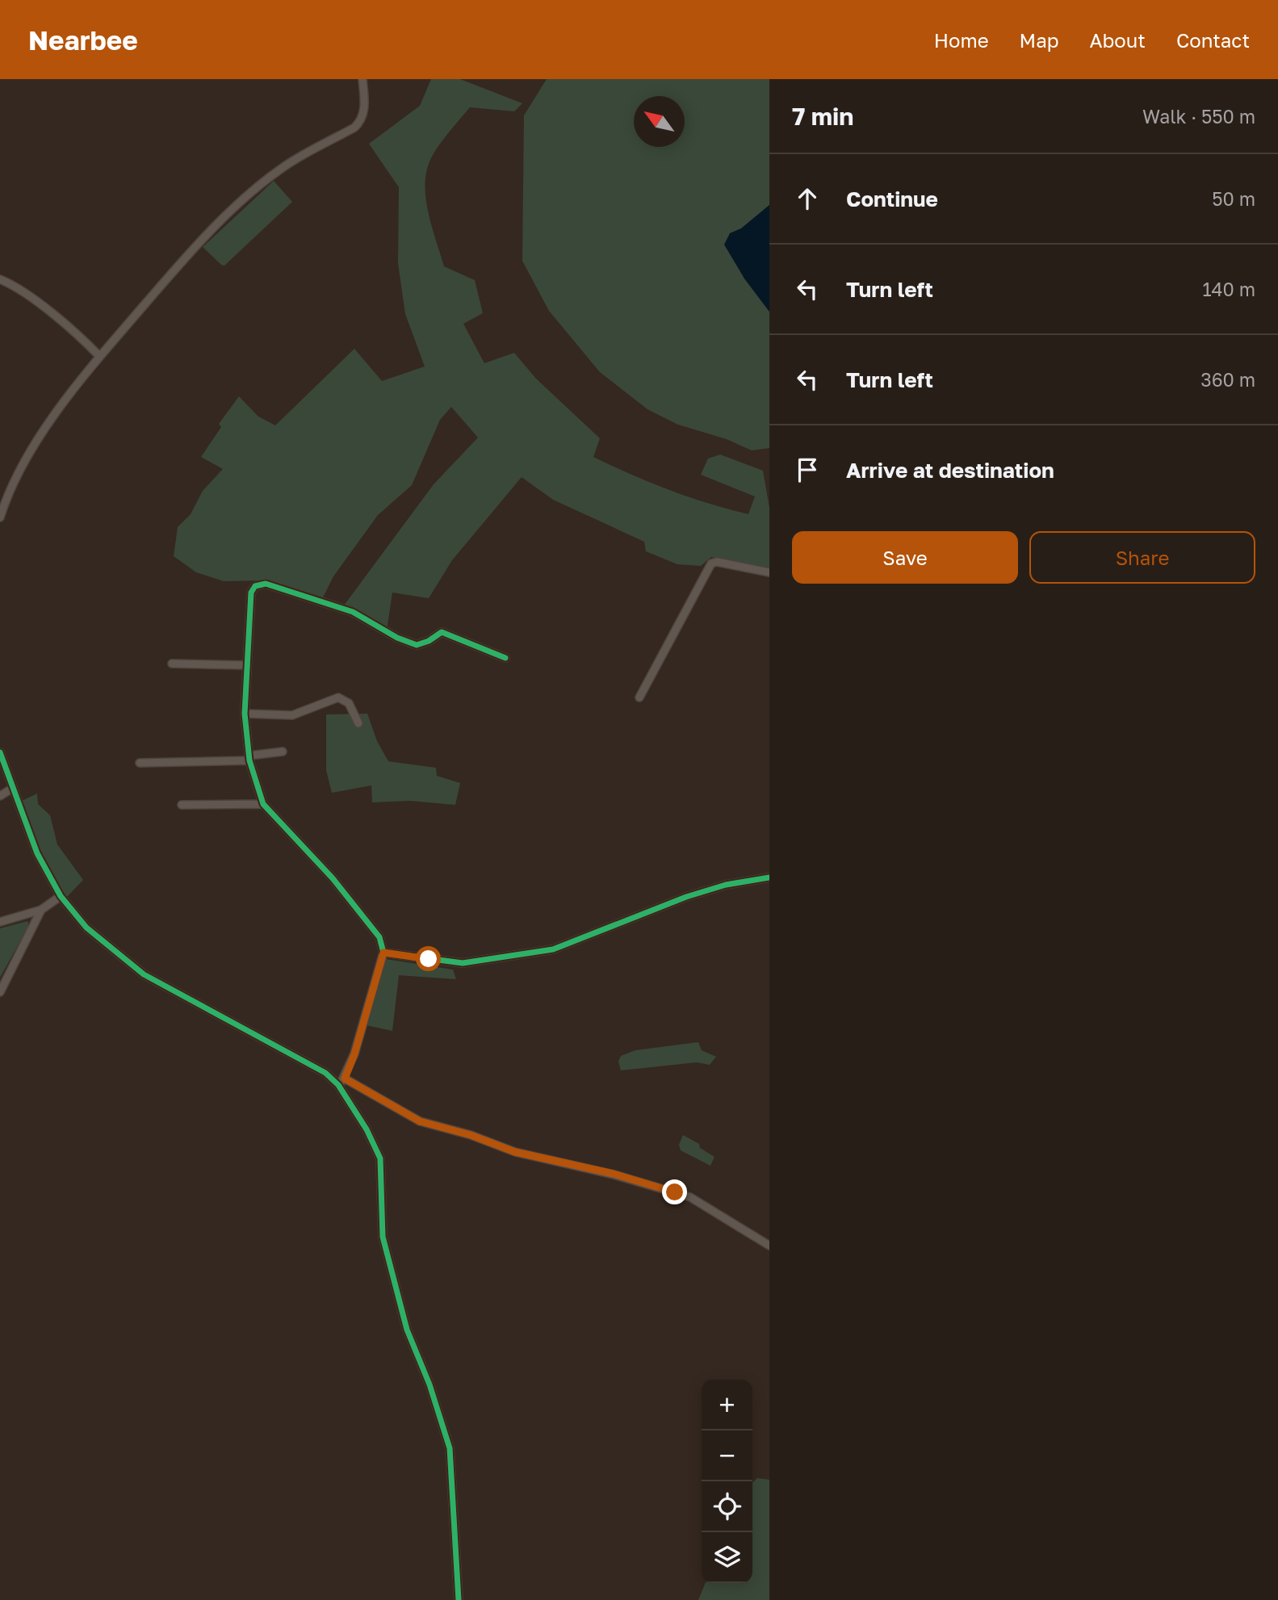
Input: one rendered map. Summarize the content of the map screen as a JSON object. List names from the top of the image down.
{
  "north": "top left",
  "page": {
    "header": "Nearbee",
    "nav": [
      "Home",
      "Map",
      "About",
      "Contact"
    ],
    "heading": ["7 min", "Walk · 550 m"],
    "list": [
      ["Continue", "50 m"],
      ["Turn left", "140 m"],
      ["Turn left", "360 m"],
      "Arrive at destination"
    ],
    "buttons": ["Save", "Share"],
    "map_buttons": ["+", "−"]
  }
}
